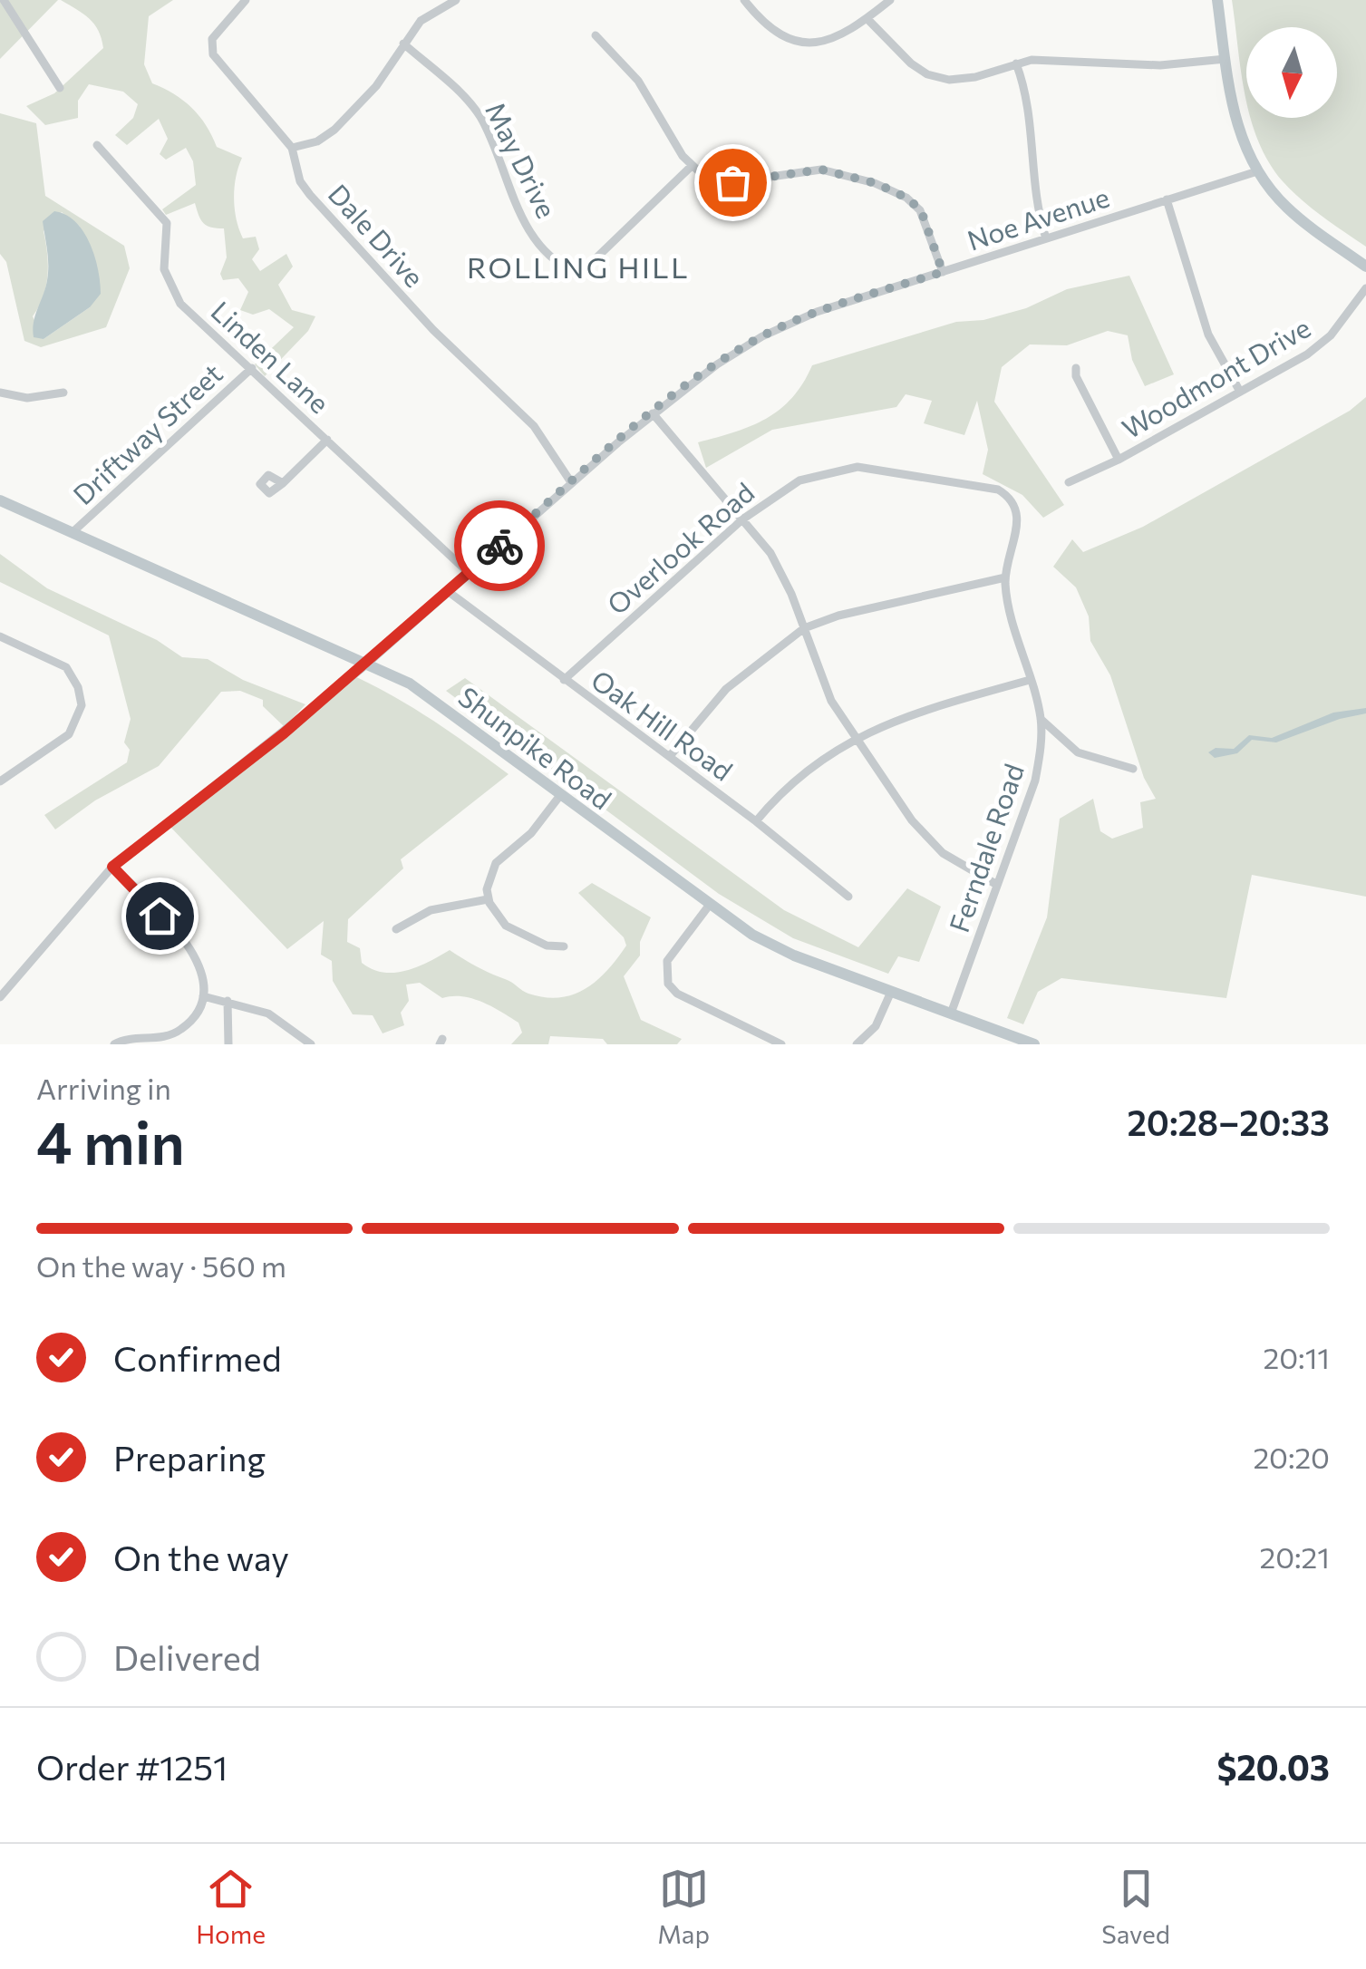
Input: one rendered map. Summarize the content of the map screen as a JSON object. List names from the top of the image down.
{
  "streets": {
    "main road": ["Shunpike Road"],
    "street": [
      "May Drive",
      "Noe Avenue",
      "Dale Drive",
      "Linden Lane",
      "Woodmont Drive",
      "Driftway Street",
      "Overlook Road",
      "Oak Hill Road",
      "Ferndale Road"
    ]
  },
  "crossings": [
    ["Noe Avenue", "Dale Drive"],
    ["Noe Avenue", "Linden Lane"],
    ["Noe Avenue", "Oak Hill Road"],
    ["Noe Avenue", "Shunpike Road"],
    ["Linden Lane", "Driftway Street"],
    ["Driftway Street", "Shunpike Road"],
    ["Overlook Road", "Oak Hill Road"],
    ["Overlook Road", "Ferndale Road"],
    ["Shunpike Road", "Ferndale Road"]
  ],
  "districts": ["ROLLING HILL"],
  "north": "bottom",
  "page": {
    "heading": ["4 min", "Arriving in", "20:28–20:33"],
    "panel": ["Order #1251", "$20.03"],
    "bar": "On the way · 560 m",
    "list": [
      ["Confirmed", "20:11"],
      ["Preparing", "20:20"],
      ["On the way", "20:21"],
      "Delivered"
    ],
    "tabs": ["Home", "Map", "Saved"]
  }
}
